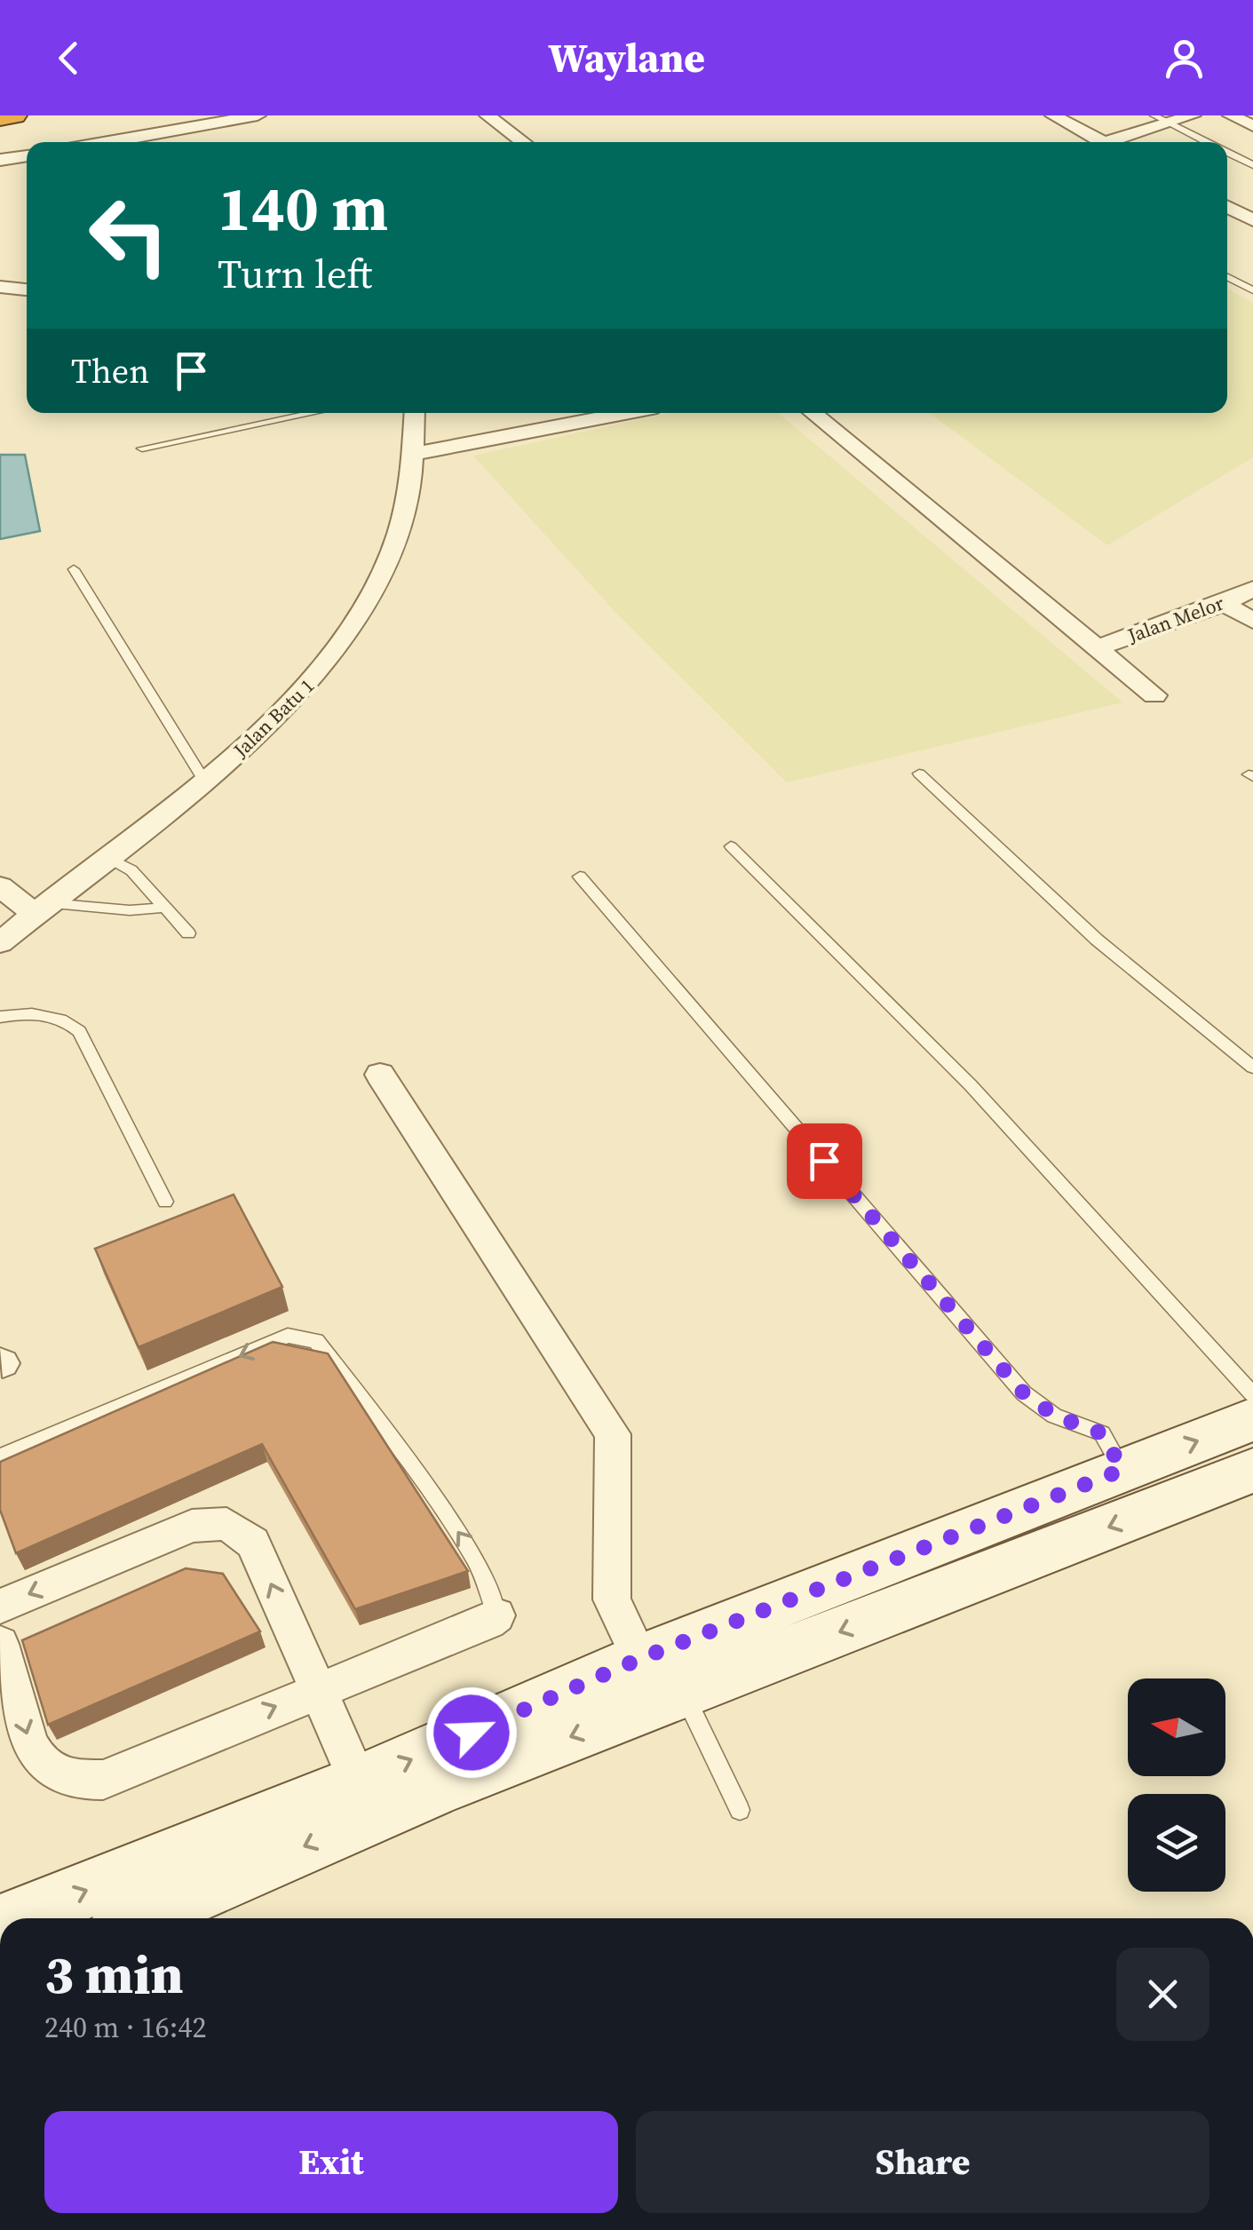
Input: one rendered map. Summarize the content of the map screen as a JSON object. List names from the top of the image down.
{
  "streets": {
    "street": ["Jalan Melor", "Jalan Batu 1"]
  },
  "north": "left",
  "page": {
    "header": "Waylane",
    "turn": ["140 m", "Turn left"],
    "then": "Then",
    "heading": ["3 min", "240 m · 16:42"],
    "buttons": ["Exit", "Share"]
  }
}
